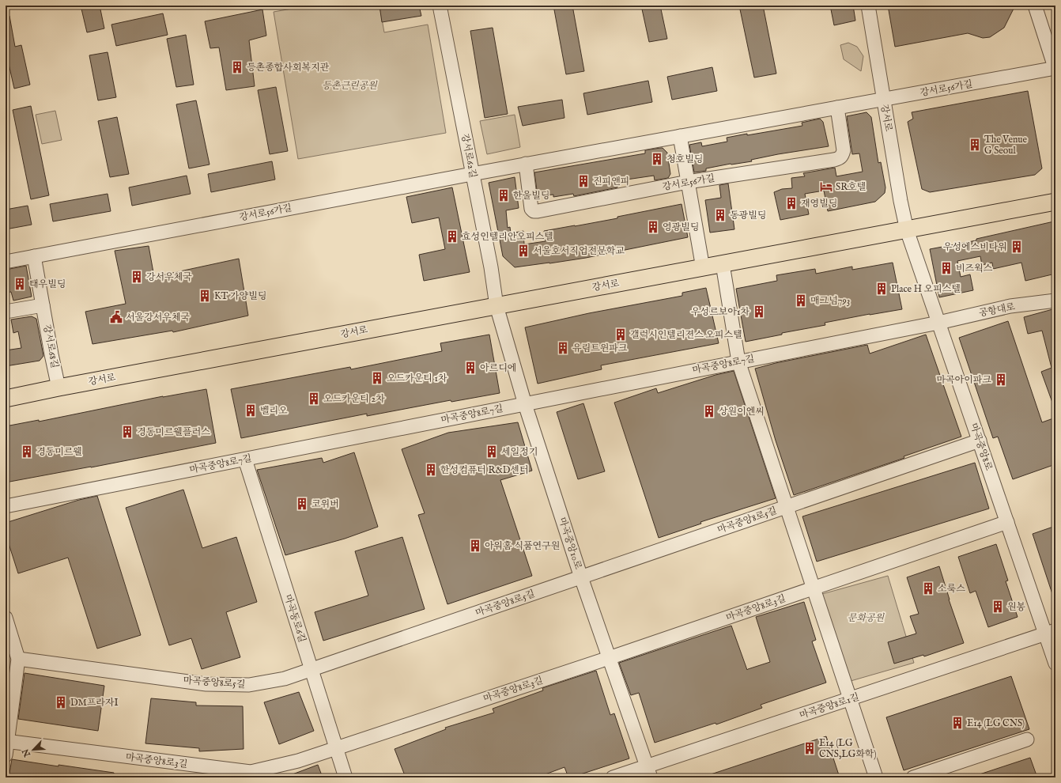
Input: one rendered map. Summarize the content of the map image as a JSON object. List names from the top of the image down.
{
  "streets": {
    "main road": ["강서로"],
    "street": [
      "강서로56가길",
      "강서로62길",
      "공항대로",
      "강서로68길",
      "마곡중앙8로7길",
      "마곡중앙8로",
      "마곡중앙8로5길",
      "마곡중앙10로",
      "마곡중앙8로3길",
      "마곡동로6길",
      "마곡중앙8로1길"
    ]
  },
  "crossings": [
    ["강서로56가길", "강서로"],
    ["강서로56가길", "강서로62길"],
    ["강서로56가길", "강서로68길"],
    ["강서로", "강서로62길"],
    ["강서로", "강서로68길"],
    ["강서로", "마곡중앙8로"],
    ["강서로", "마곡중앙10로"],
    ["강서로62길", "마곡중앙10로"],
    ["공항대로", "마곡중앙8로7길"],
    ["공항대로", "마곡중앙8로"],
    ["마곡중앙8로7길", "마곡중앙8로"],
    ["마곡중앙8로7길", "마곡중앙10로"],
    ["마곡중앙8로7길", "마곡동로6길"],
    ["마곡중앙8로", "마곡중앙8로5길"],
    ["마곡중앙8로", "마곡중앙8로3길"],
    ["마곡중앙8로", "마곡중앙8로1길"],
    ["마곡중앙8로5길", "마곡중앙10로"],
    ["마곡중앙8로5길", "마곡동로6길"],
    ["마곡중앙10로", "마곡중앙8로3길"],
    ["마곡중앙10로", "마곡중앙8로1길"],
    ["마곡중앙8로3길", "마곡동로6길"]
  ],
  "parks": ["등촌근린공원", "문화공원"],
  "places": {
    "building": [
      "등촌종합사회복지관",
      "The Venue G Seoul",
      "청호빌딩",
      "진피앤피",
      "한울빌딩",
      "재영빌딩",
      "동광빌딩",
      "영광빌딩",
      "효성인텔리안오피스텔",
      "우성에스비타워",
      "서울호서직업전문학교",
      "비즈웍스",
      "강서우체국",
      "태우빌딩",
      "Place H 오피스텔",
      "KT 가양빌딩",
      "매그넘793",
      "우성르보아1차",
      "갤럭시인텔리젼스 오피스텔",
      "유림트윈파크",
      "아르디에",
      "오드카운티 1차",
      "마곡아이파크",
      "오드카운티 2차",
      "벨리오",
      "상원이엔씨",
      "경동미르웰플러스",
      "경동미르웰",
      "세일정기",
      "한성컴퓨터 R&D센터",
      "코위버",
      "아워홈 식품연구원",
      "소룩스",
      "원봉",
      "DM프라자I",
      "E14 (LG CNS)",
      "E14 (LG CNS,LG화학)"
    ],
    "hotel": ["SR호텔"],
    "public building": ["서울강서우체국"]
  },
  "north": "bottom left"
}
